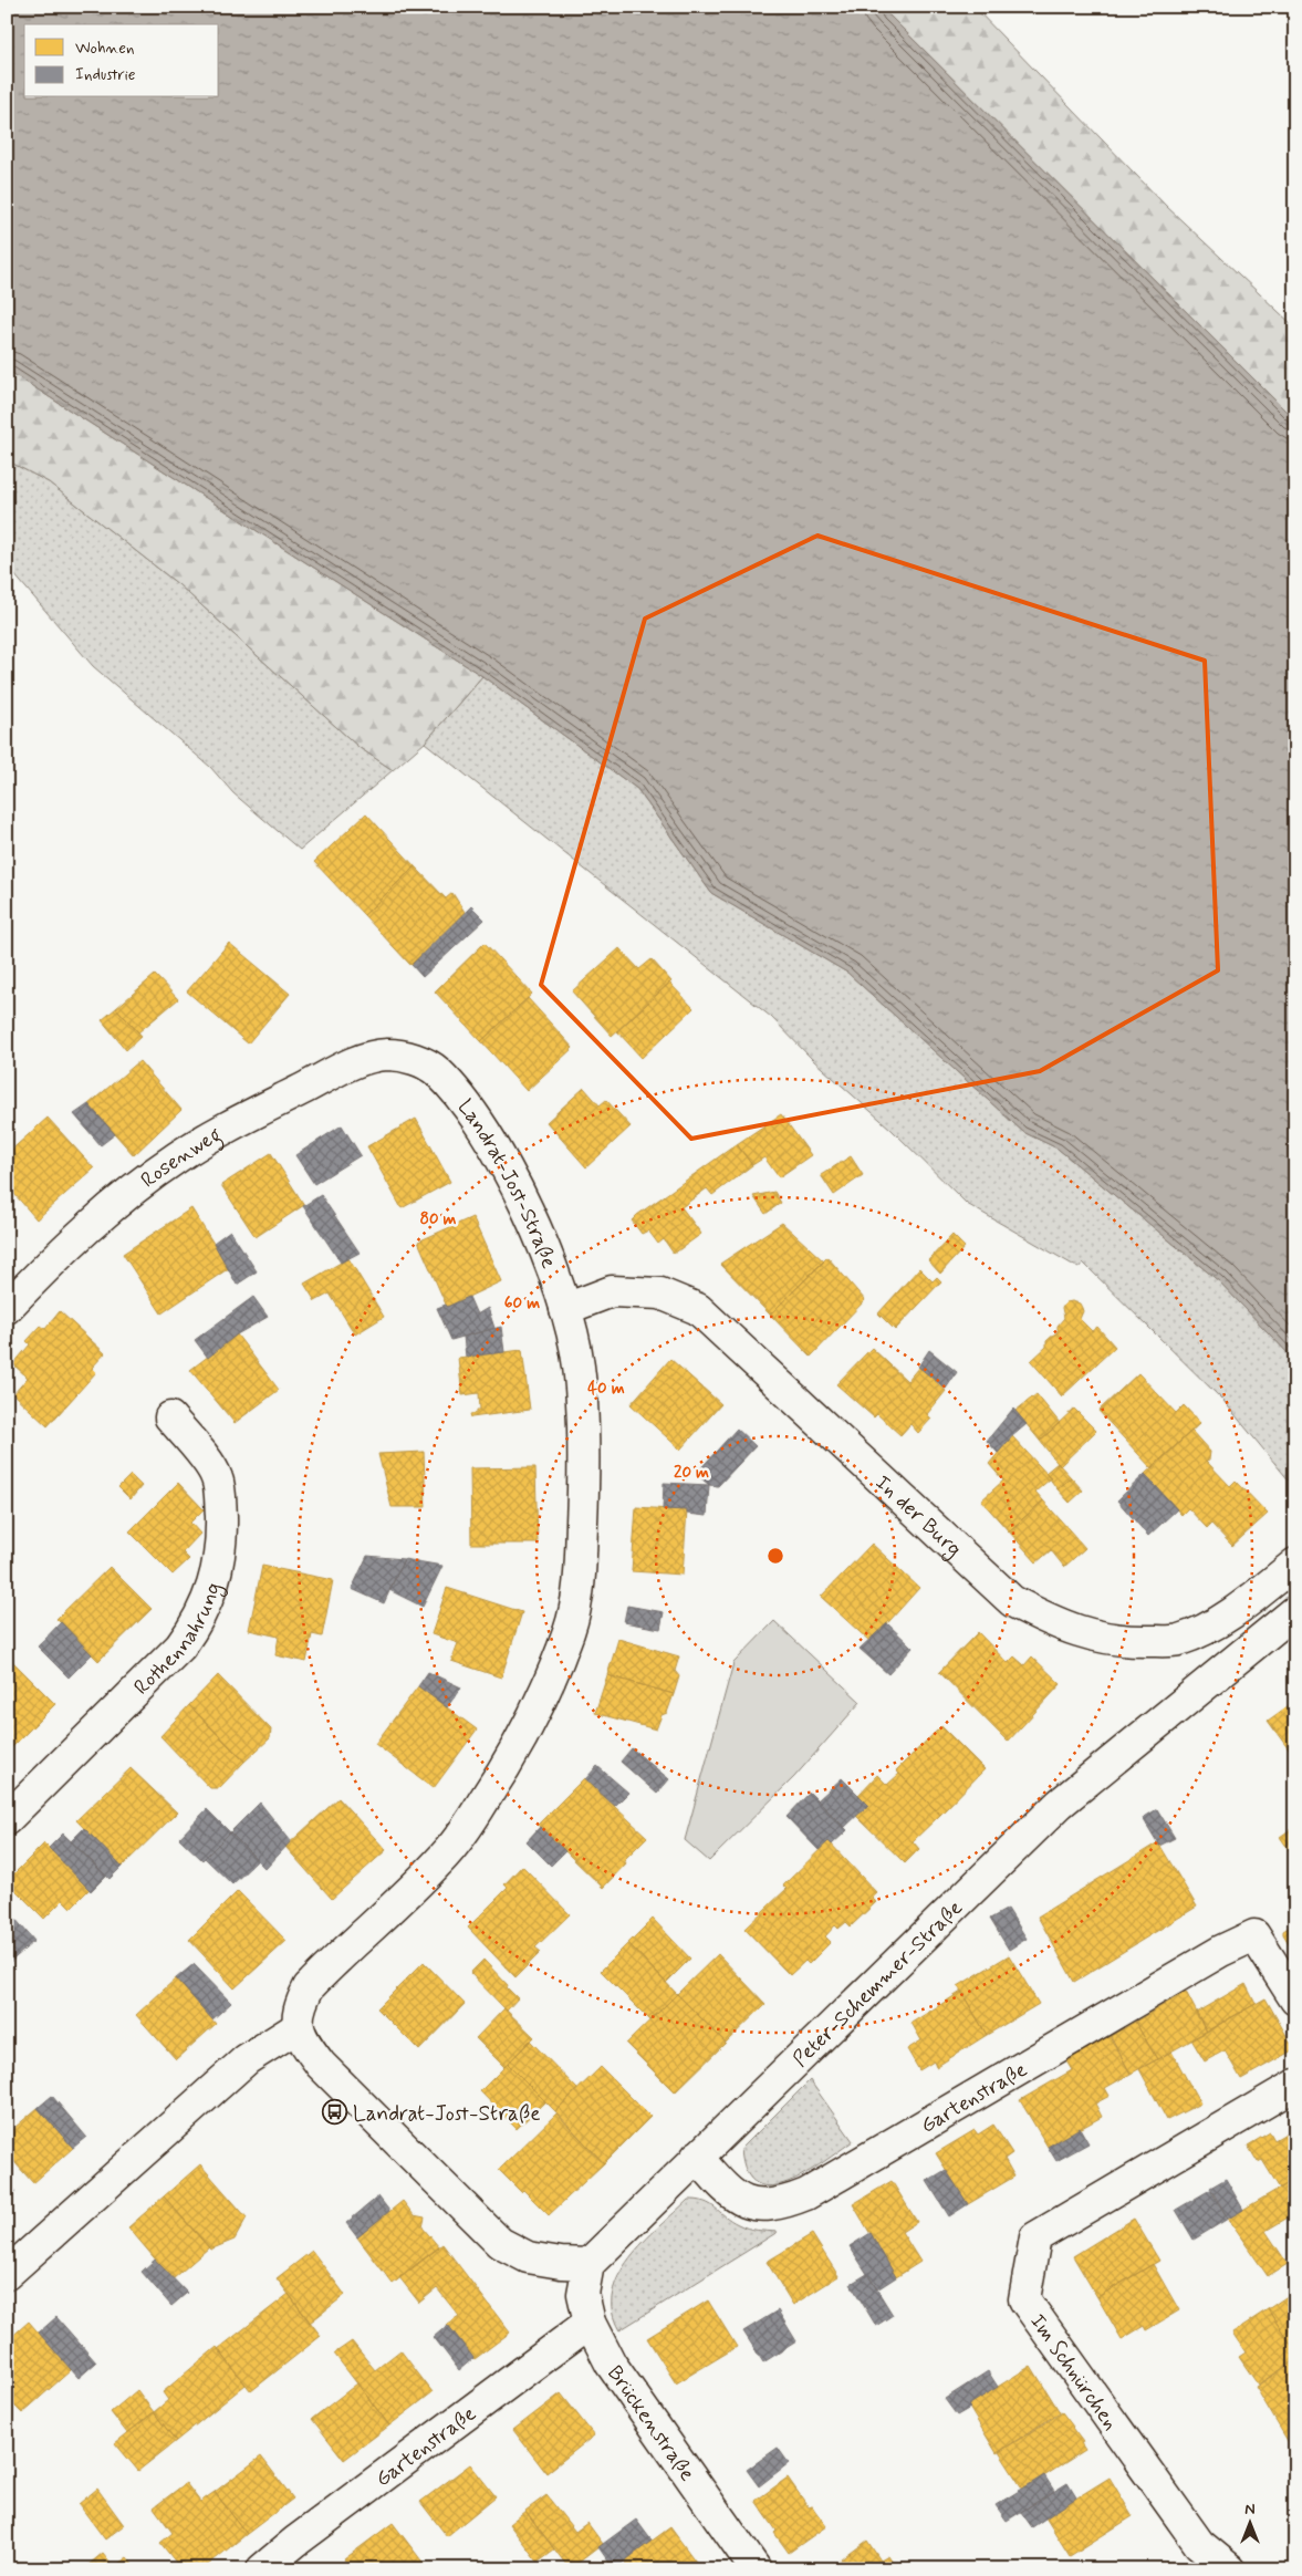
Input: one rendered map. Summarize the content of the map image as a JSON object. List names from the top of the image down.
{
  "streets": {
    "street": [
      "Rosenweg",
      "Landrat-Jost-Straße",
      "In der Burg",
      "Rothennahrung",
      "Peter-Schemmer-Straße",
      "Gartenstraße",
      "Im Schnürchen",
      "Brückenstraße"
    ]
  },
  "crossings": [
    ["Rosenweg", "Landrat-Jost-Straße"],
    ["Landrat-Jost-Straße", "In der Burg"],
    ["Peter-Schemmer-Straße", "Gartenstraße"],
    ["Peter-Schemmer-Straße", "Brückenstraße"],
    ["Gartenstraße", "Brückenstraße"]
  ],
  "places": {
    "bus stop": ["Landrat-Jost-Straße"]
  },
  "legend": ["Wohnen", "Industrie"],
  "north": "top",
  "rings": [
    "80 m",
    "60 m",
    "40 m",
    "20 m"
  ]
}
